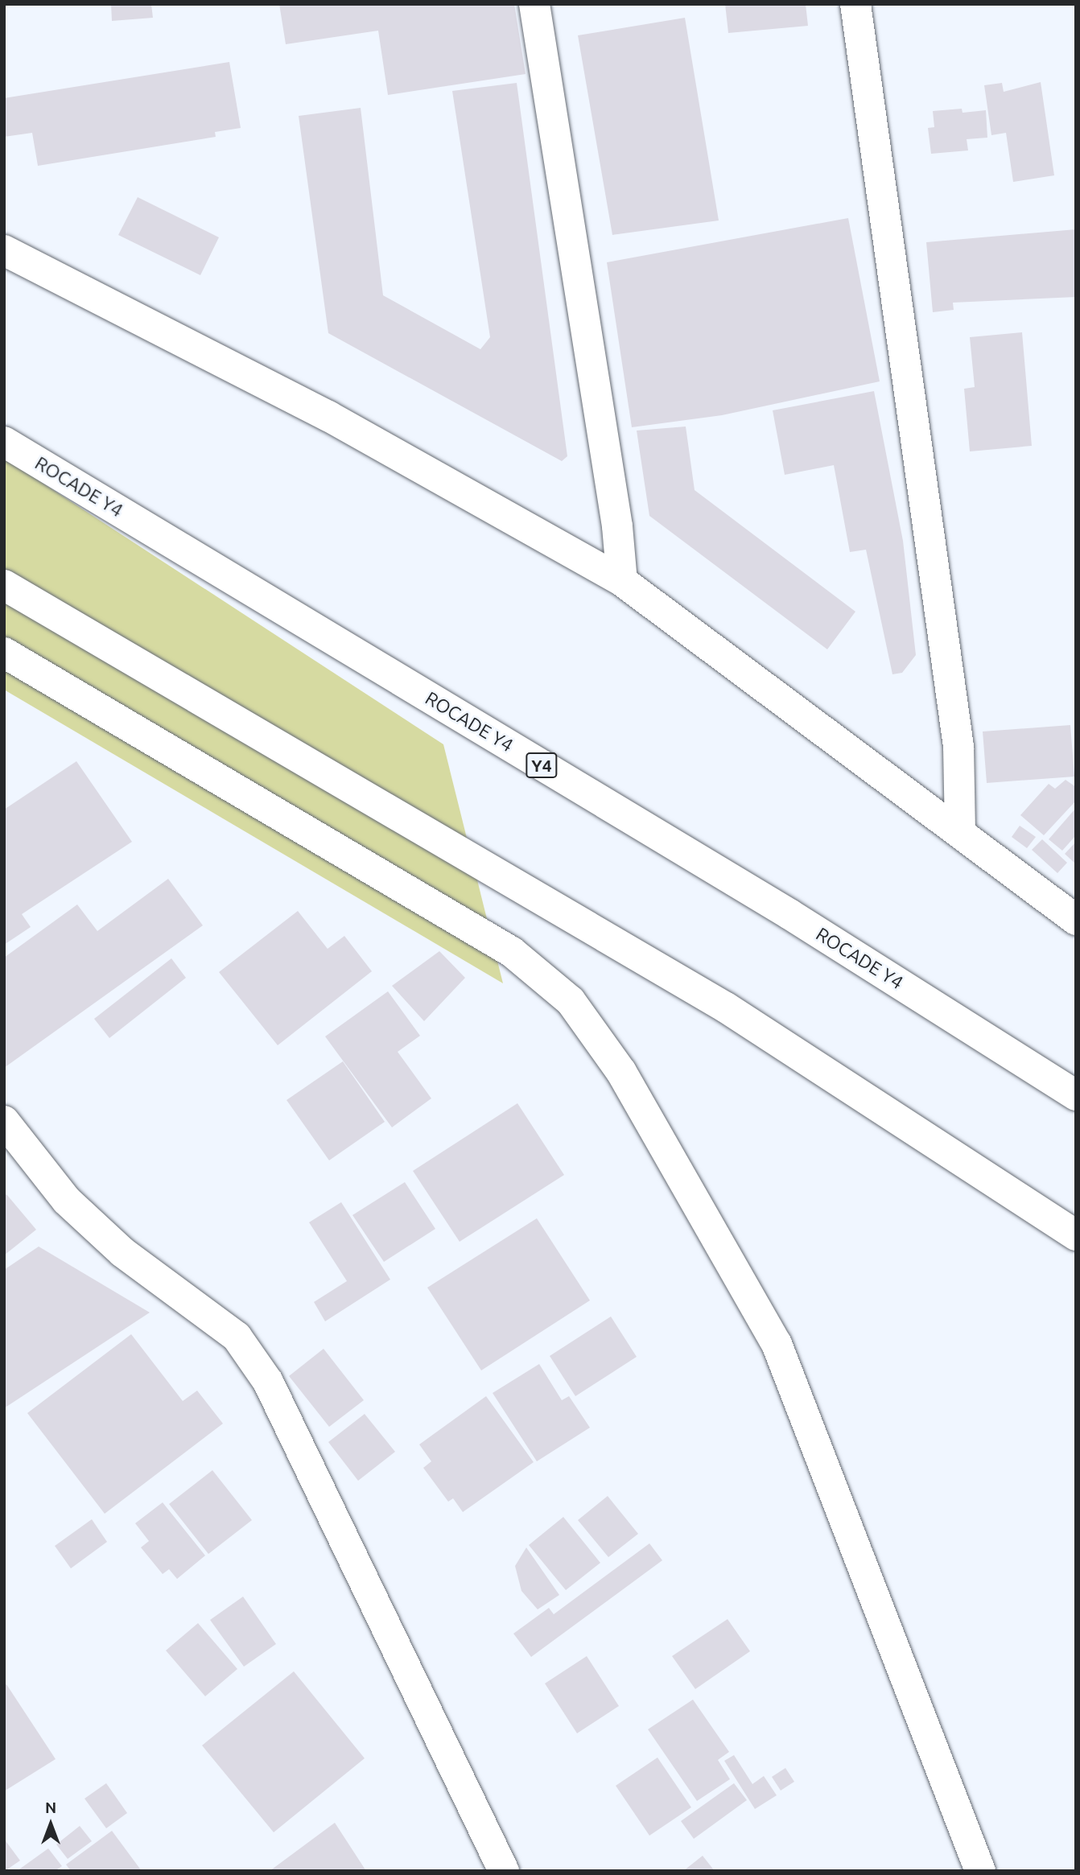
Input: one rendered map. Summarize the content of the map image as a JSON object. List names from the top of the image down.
{
  "streets": {
    "main road": ["ROCADE Y4", "Y4"]
  },
  "north": "top"
}
